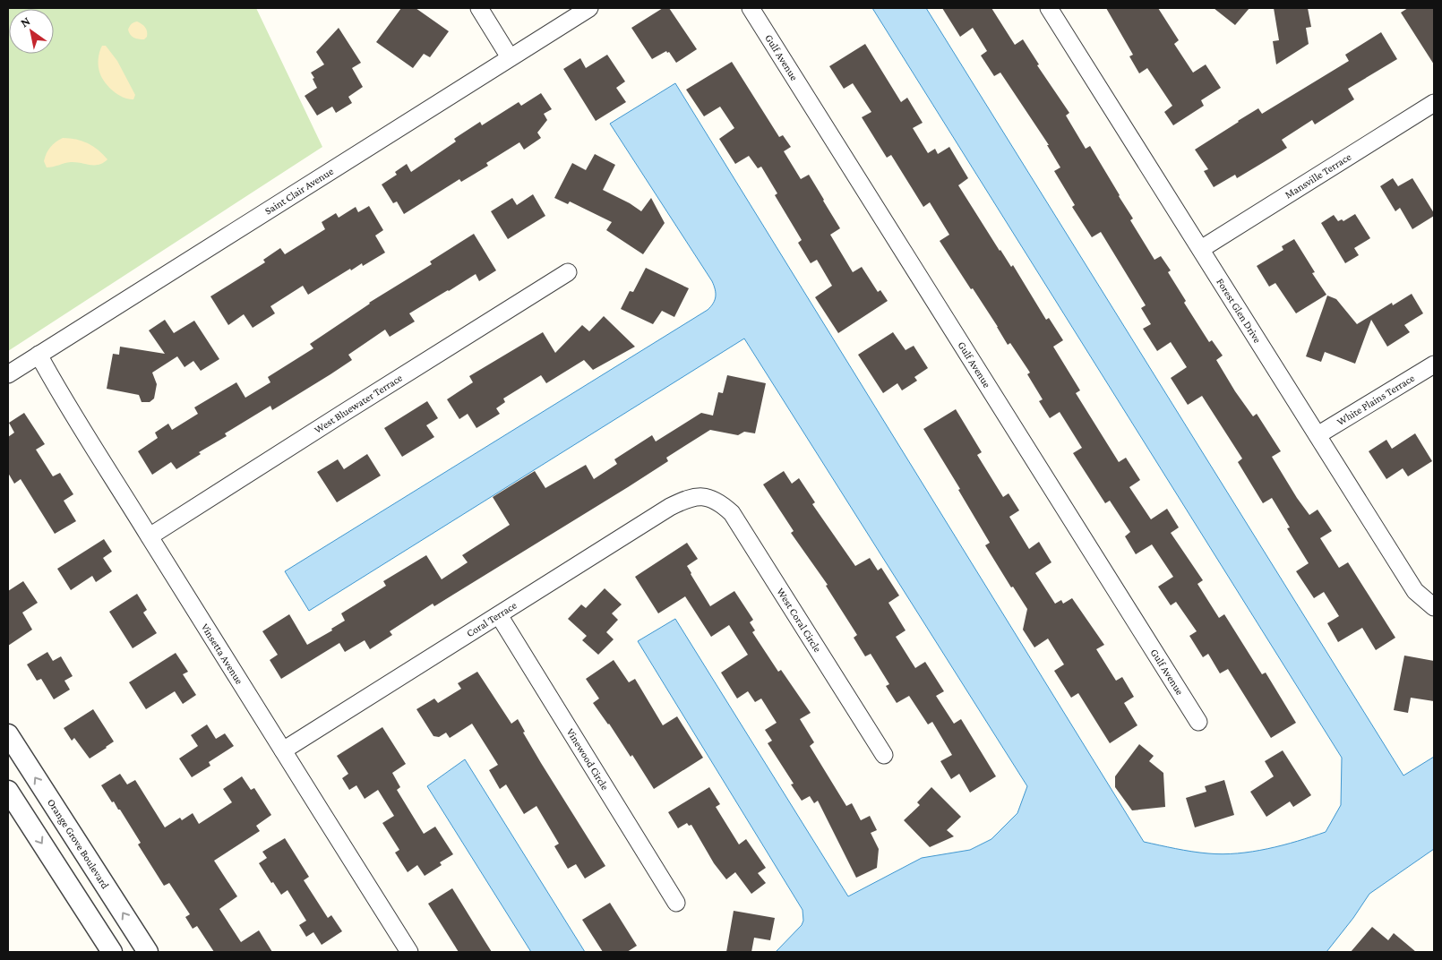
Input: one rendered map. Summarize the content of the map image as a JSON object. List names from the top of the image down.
{
  "streets": {
    "street": [
      "Gulf Avenue",
      "Mansville Terrace",
      "Saint Clair Avenue",
      "Forest Glen Drive",
      "White Plains Terrace",
      "West Bluewater Terrace",
      "Coral Terrace",
      "West Coral Circle",
      "Vinsetta Avenue",
      "Vinewood Circle",
      "Orange Grove Boulevard"
    ]
  },
  "crossings": [
    ["Mansville Terrace", "Forest Glen Drive"],
    ["Saint Clair Avenue", "Vinsetta Avenue"],
    ["Forest Glen Drive", "White Plains Terrace"],
    ["West Bluewater Terrace", "Vinsetta Avenue"],
    ["Coral Terrace", "West Coral Circle"],
    ["Coral Terrace", "Vinsetta Avenue"],
    ["Coral Terrace", "Vinewood Circle"]
  ],
  "north": "top left"
}
